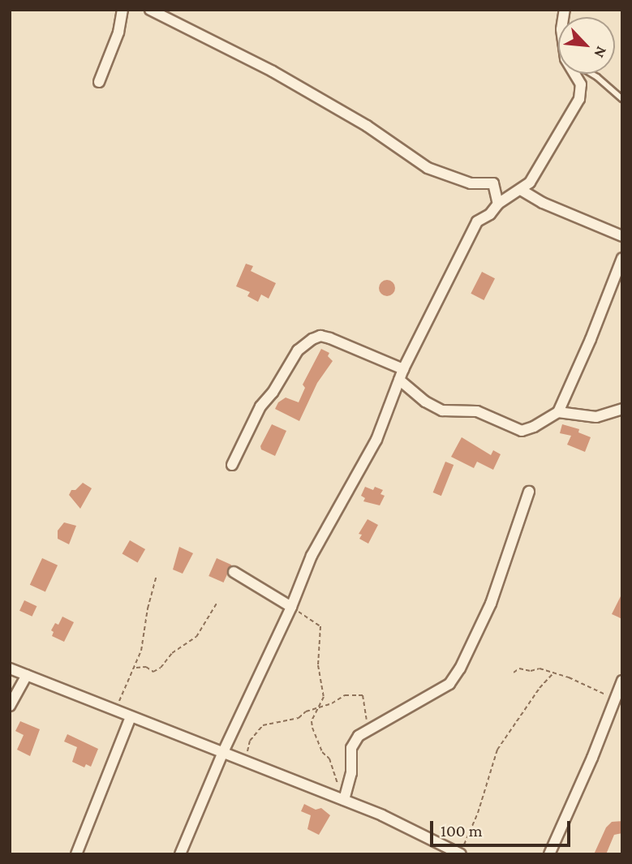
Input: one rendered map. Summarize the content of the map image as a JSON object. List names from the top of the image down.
{
  "scale_bar": "100 m",
  "north": "bottom right"
}
